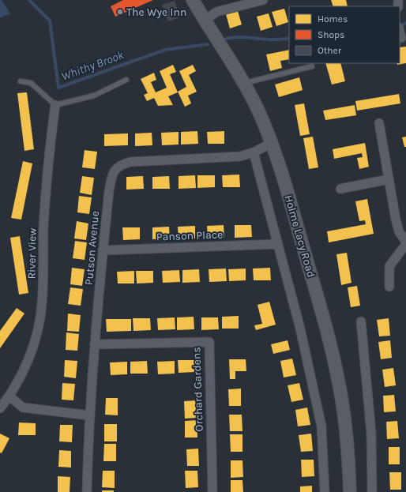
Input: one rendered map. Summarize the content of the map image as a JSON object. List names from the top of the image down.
{
  "streets": {
    "street": [
      "Panson Place",
      "Holme Lacy Road",
      "Putson Avenue",
      "River View",
      "Orchard Gardens"
    ]
  },
  "crossings": [
    ["Panson Place", "Putson Avenue"],
    ["Holme Lacy Road", "Putson Avenue"],
    ["Putson Avenue", "Orchard Gardens"]
  ],
  "water": ["Whithy Brook"],
  "places": ["The Wye Inn"],
  "legend": ["Homes", "Shops", "Other"]
}
